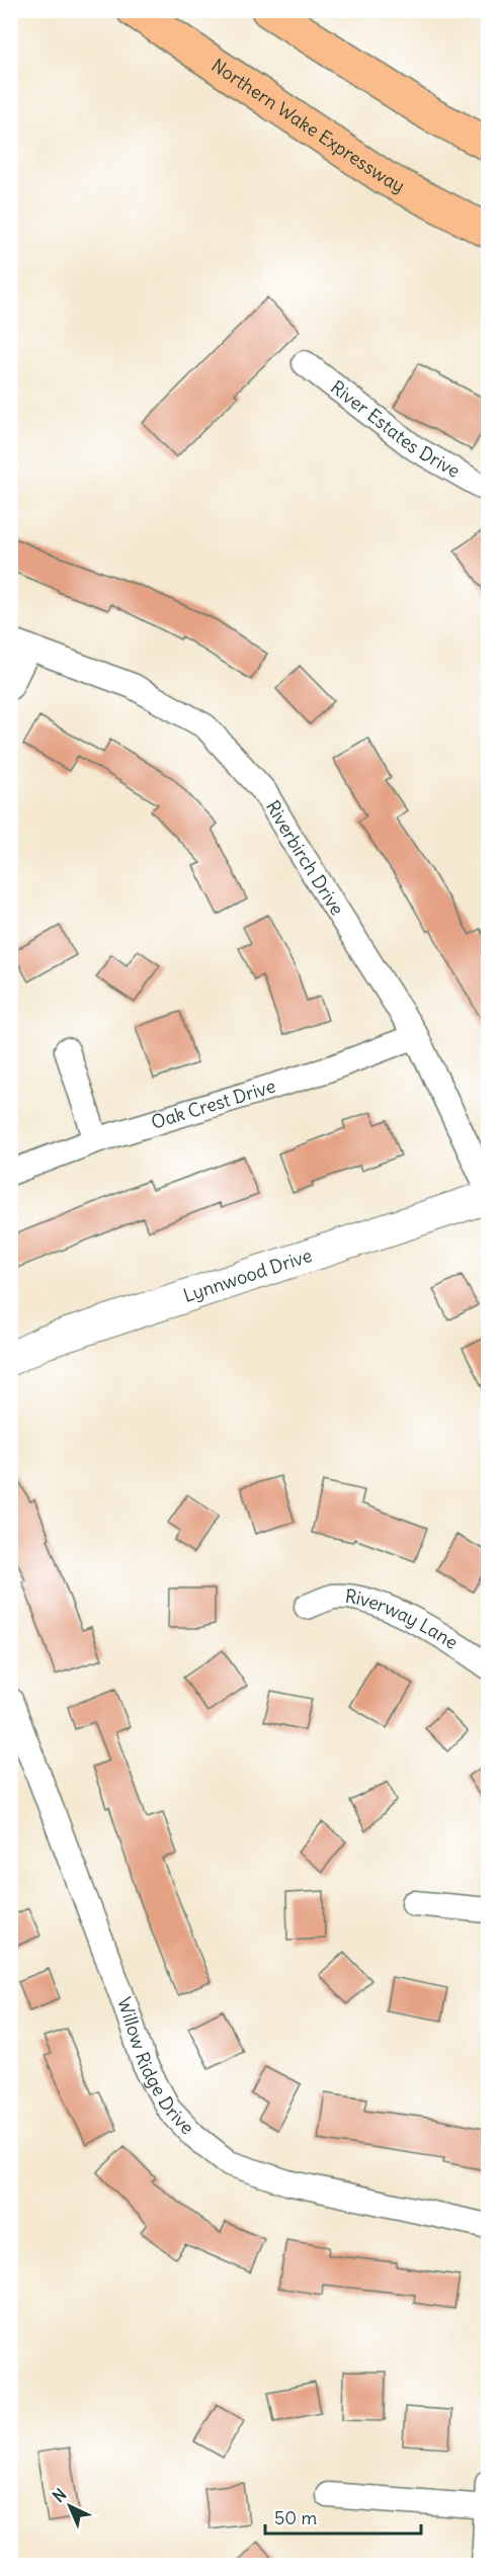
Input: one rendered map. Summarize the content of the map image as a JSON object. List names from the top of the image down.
{
  "streets": {
    "highway": ["Northern Wake Expressway"],
    "street": [
      "River Estates Drive",
      "Riverbirch Drive",
      "Oak Crest Drive",
      "Lynnwood Drive",
      "Riverway Lane",
      "Willow Ridge Drive"
    ]
  },
  "crossings": [
    ["Riverbirch Drive", "Oak Crest Drive"]
  ],
  "scale_bar": "50 m",
  "north": "top left"
}
